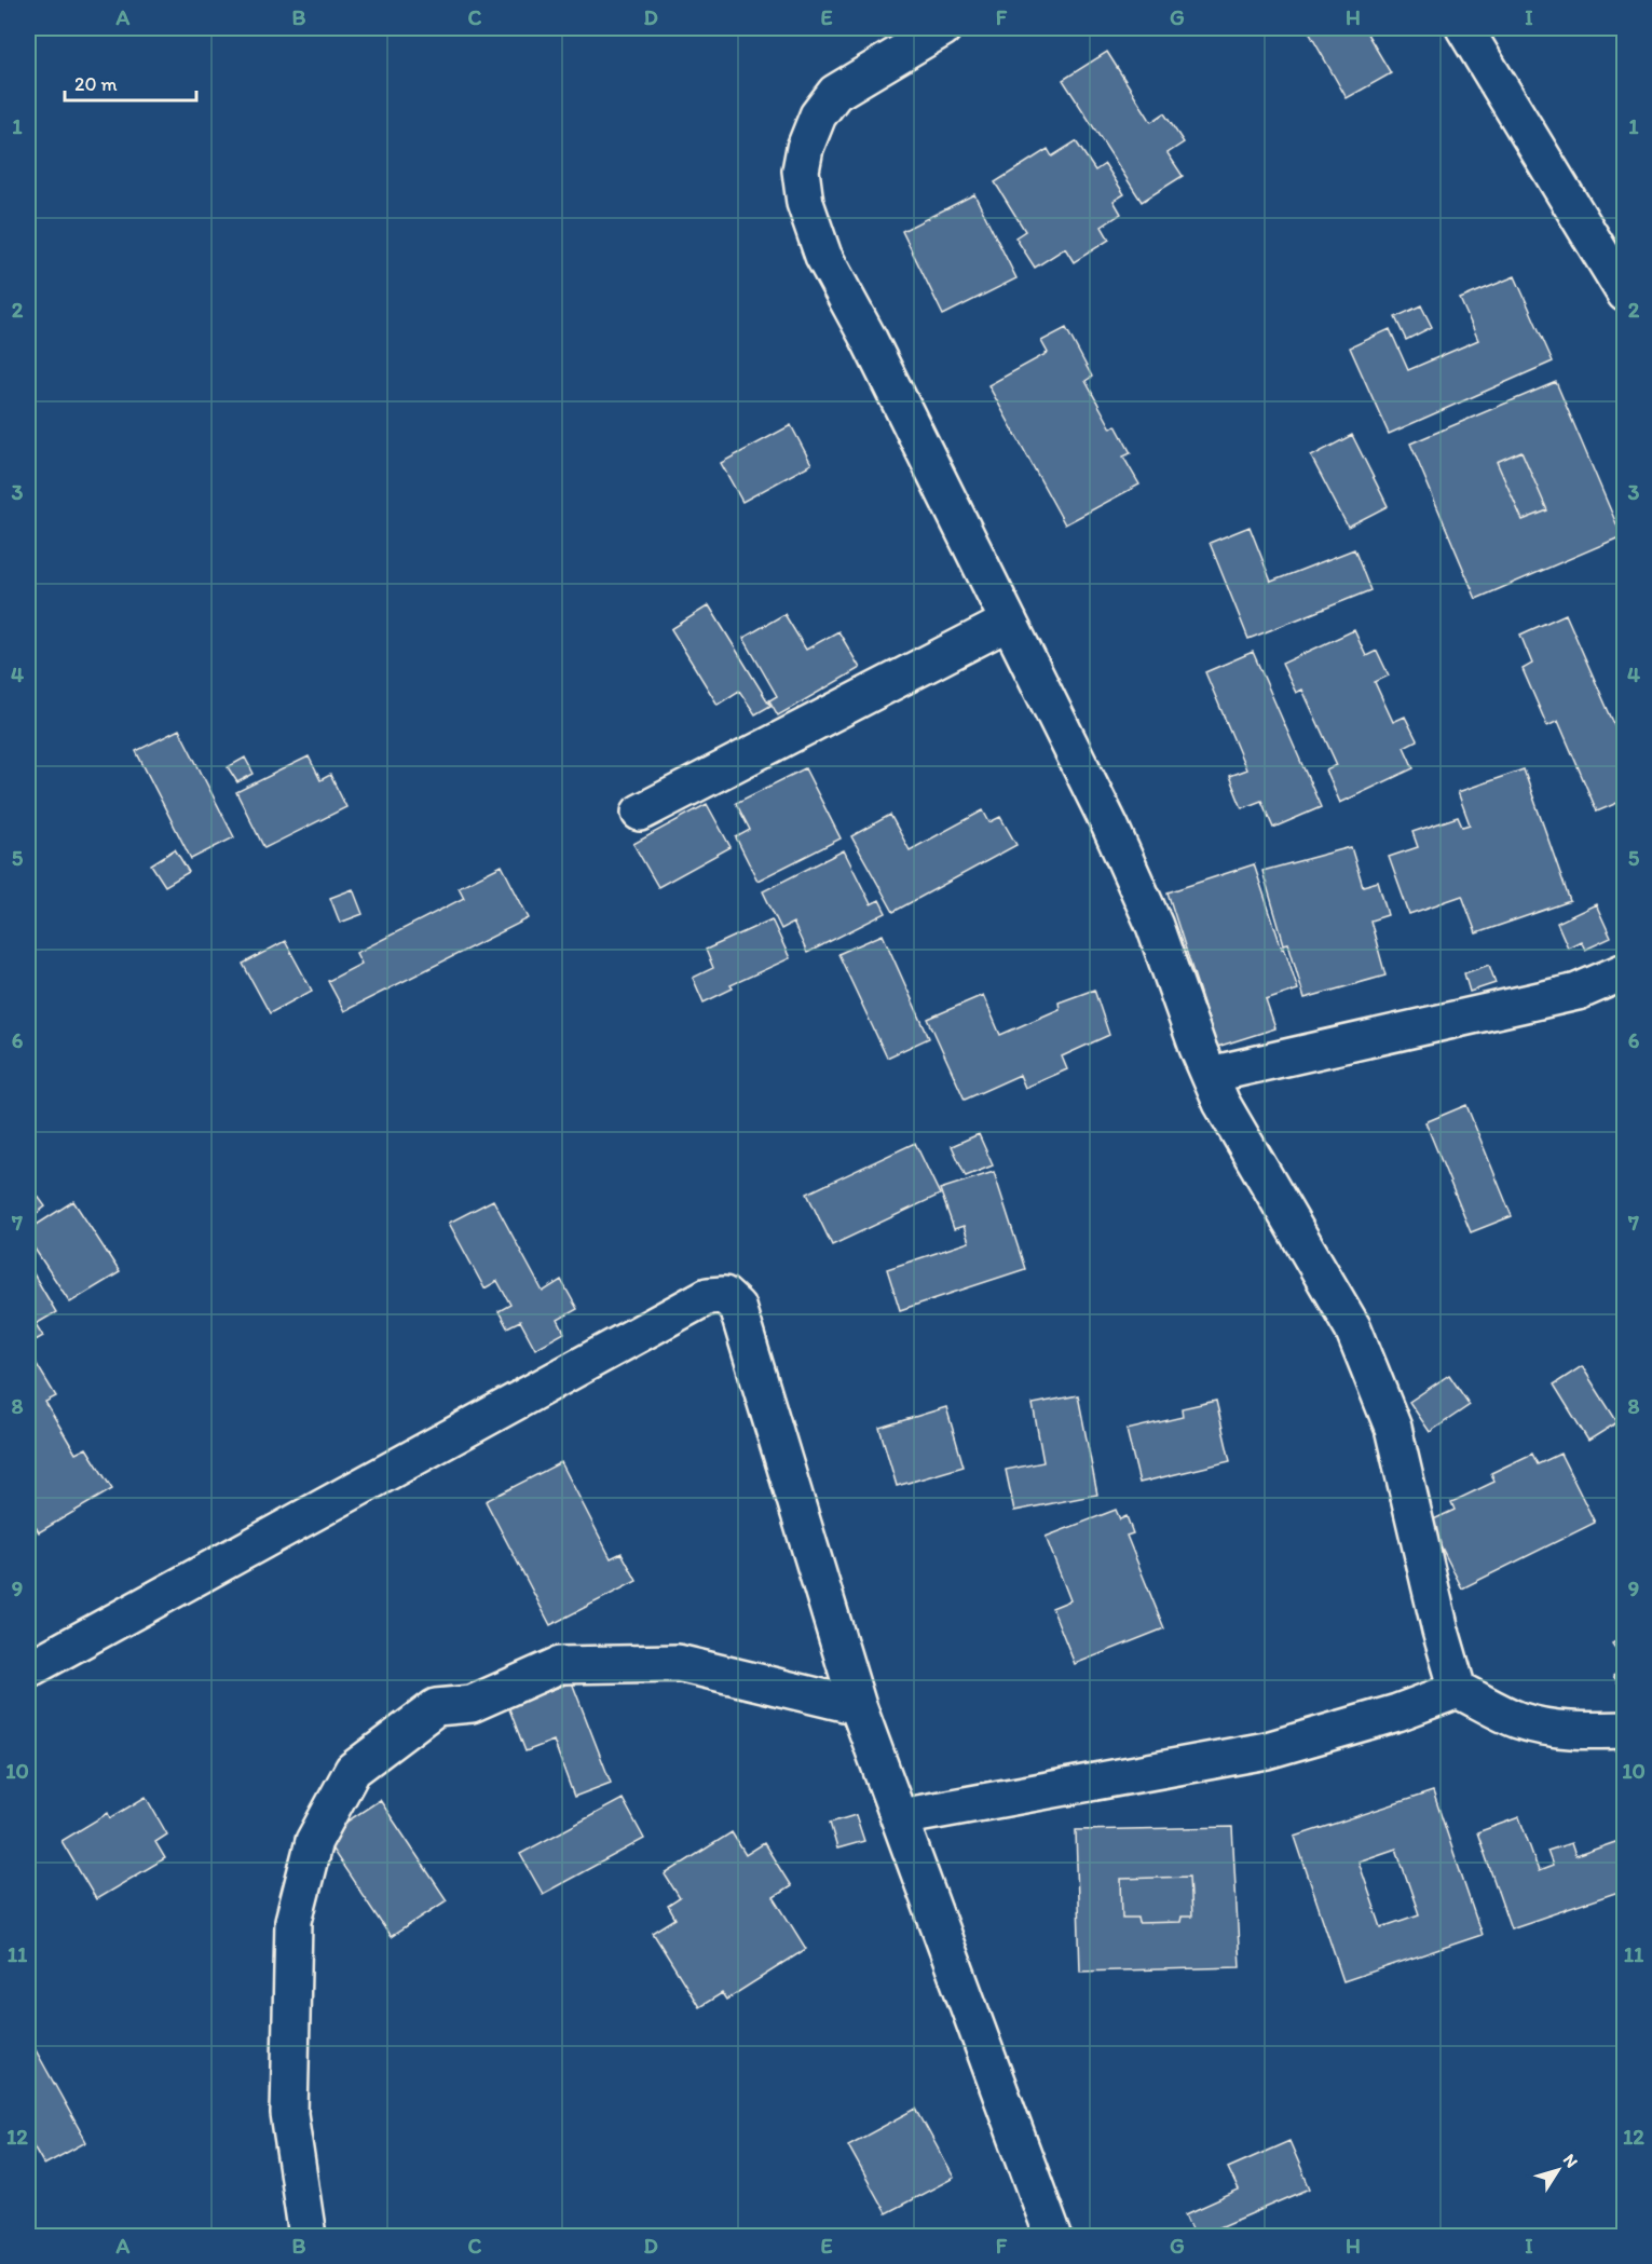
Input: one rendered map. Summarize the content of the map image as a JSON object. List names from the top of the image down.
{
  "scale_bar": "20 m",
  "north": "top right",
  "grid": {
    "columns": [
      "A",
      "B",
      "C",
      "D",
      "E",
      "F",
      "G",
      "H",
      "I"
    ],
    "rows": [
      "1",
      "2",
      "3",
      "4",
      "5",
      "6",
      "7",
      "8",
      "9",
      "10",
      "11",
      "12"
    ]
  }
}
